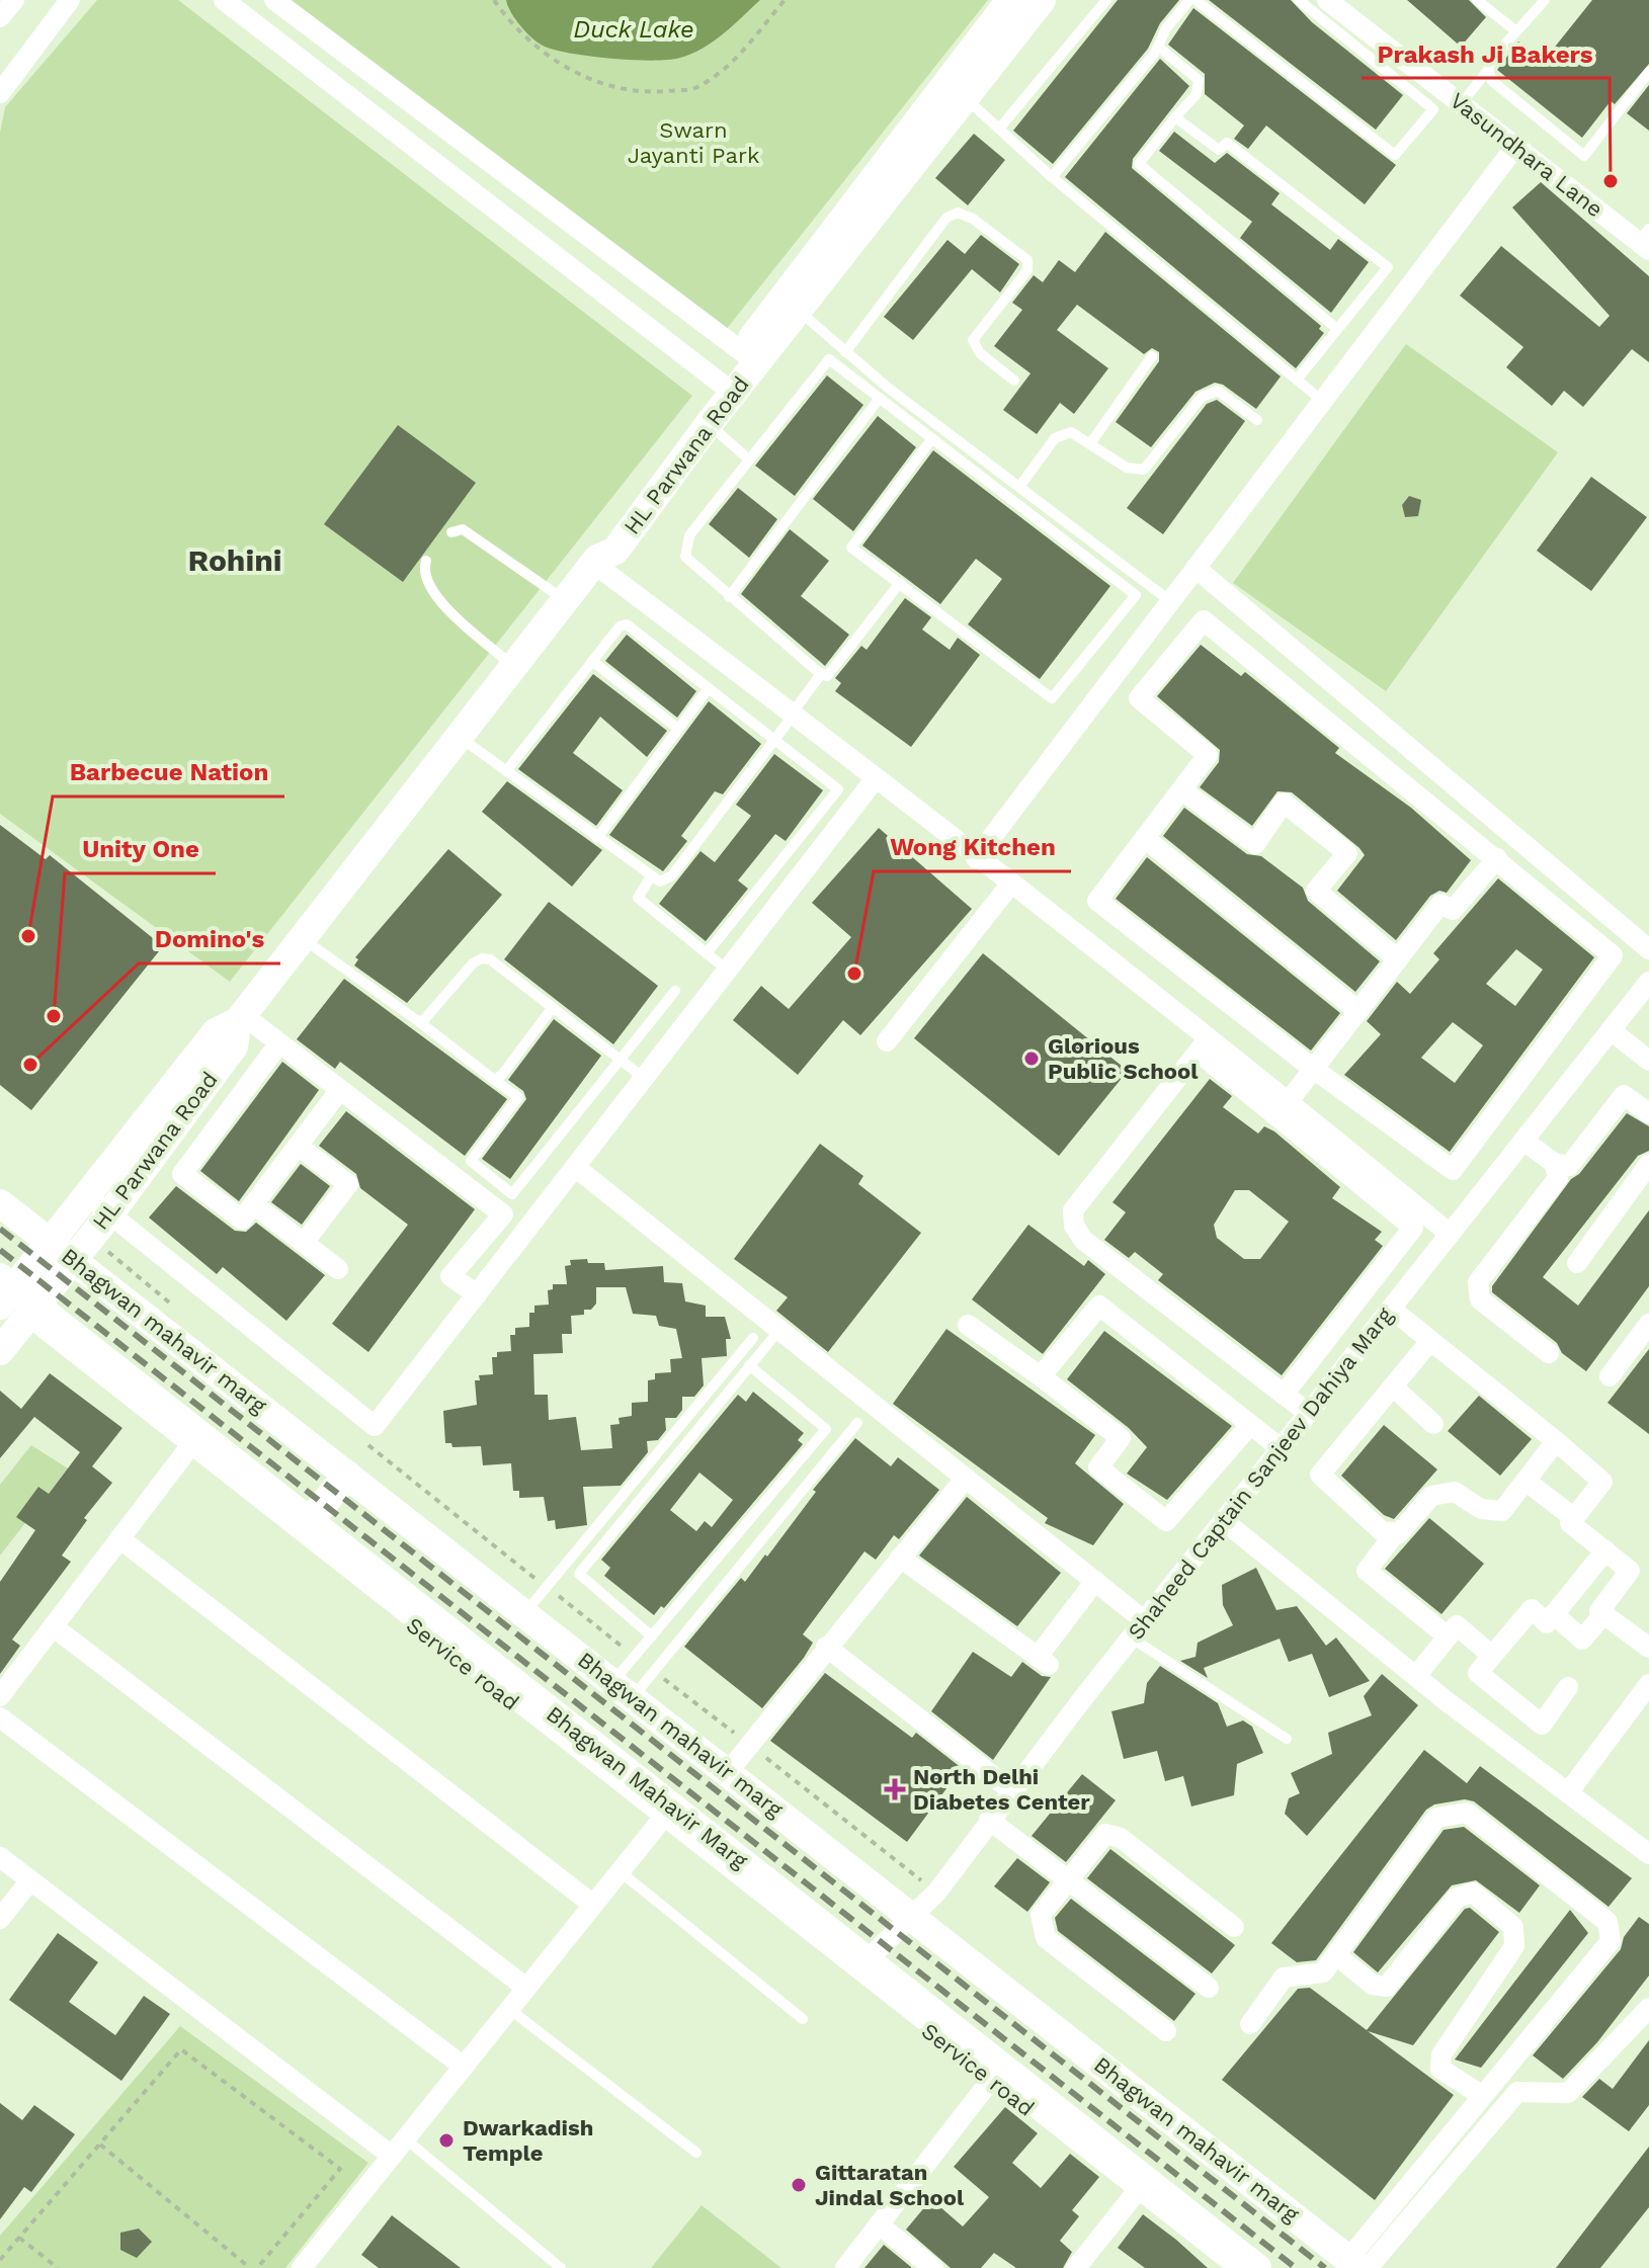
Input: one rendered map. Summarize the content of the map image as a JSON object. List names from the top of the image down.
{
  "streets": {
    "main road": ["HL Parwana Road", "Bhagwan mahavir marg", "Bhagwan Mahavir Marg"],
    "street": ["Vasundhara Lane", "Shaheed Captain Sanjeev Dahiya Marg"],
    "lane": ["Service road"]
  },
  "crossings": [
    ["HL Parwana Road", "Bhagwan mahavir marg"],
    ["HL Parwana Road", "Bhagwan Mahavir Marg"],
    ["Bhagwan mahavir marg", "Shaheed Captain Sanjeev Dahiya Marg"],
    ["Shaheed Captain Sanjeev Dahiya Marg", "Bhagwan Mahavir Marg"],
    ["Service road", "Bhagwan Mahavir Marg"]
  ],
  "districts": ["Rohini"],
  "water": ["Duck Lake"],
  "parks": ["Swarn Jayanti Park"],
  "places": {
    "other": [
      "Prakash Ji Bakers",
      "Barbecue Nation",
      "Wong Kitchen",
      "Unity One",
      "Glorious Public School",
      "Domino's",
      "Dwarkadish Temple",
      "Gittaratan Jindal School"
    ],
    "health": ["North Delhi Diabetes Center"]
  }
}
